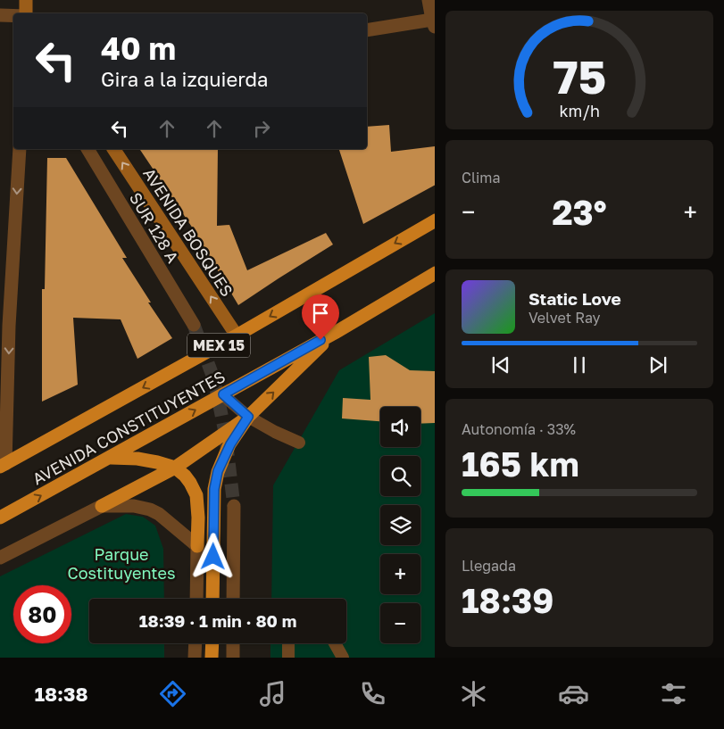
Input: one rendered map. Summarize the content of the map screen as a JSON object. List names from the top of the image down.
{
  "streets": {
    "highway": ["MEX 15", "AVENIDA CONSTITUYENTES"],
    "main road": ["AVENIDA BOSQUES"],
    "street": ["SUR 128 A"]
  },
  "crossings": [
    ["AVENIDA BOSQUES", "AVENIDA CONSTITUYENTES"]
  ],
  "one_way": ["AVENIDA BOSQUES"],
  "parks": ["Parque Costituyentes"],
  "page": {
    "turn": ["40 m", "Gira a la izquierda"],
    "tile": [
      "Clima",
      ["Autonomía · 33%", "165 km"],
      ["Llegada", "18:39"]
    ],
    "heat": ["−", "23°", "+"],
    "song": ["Static Love", "Velvet Ray"],
    "map_buttons": ["+", "−"],
    "limit": "80",
    "trip": "18:39 · 1 min · 80 m",
    "tabs": "18:38",
    "gauge": ["75", "km/h"]
  }
}
